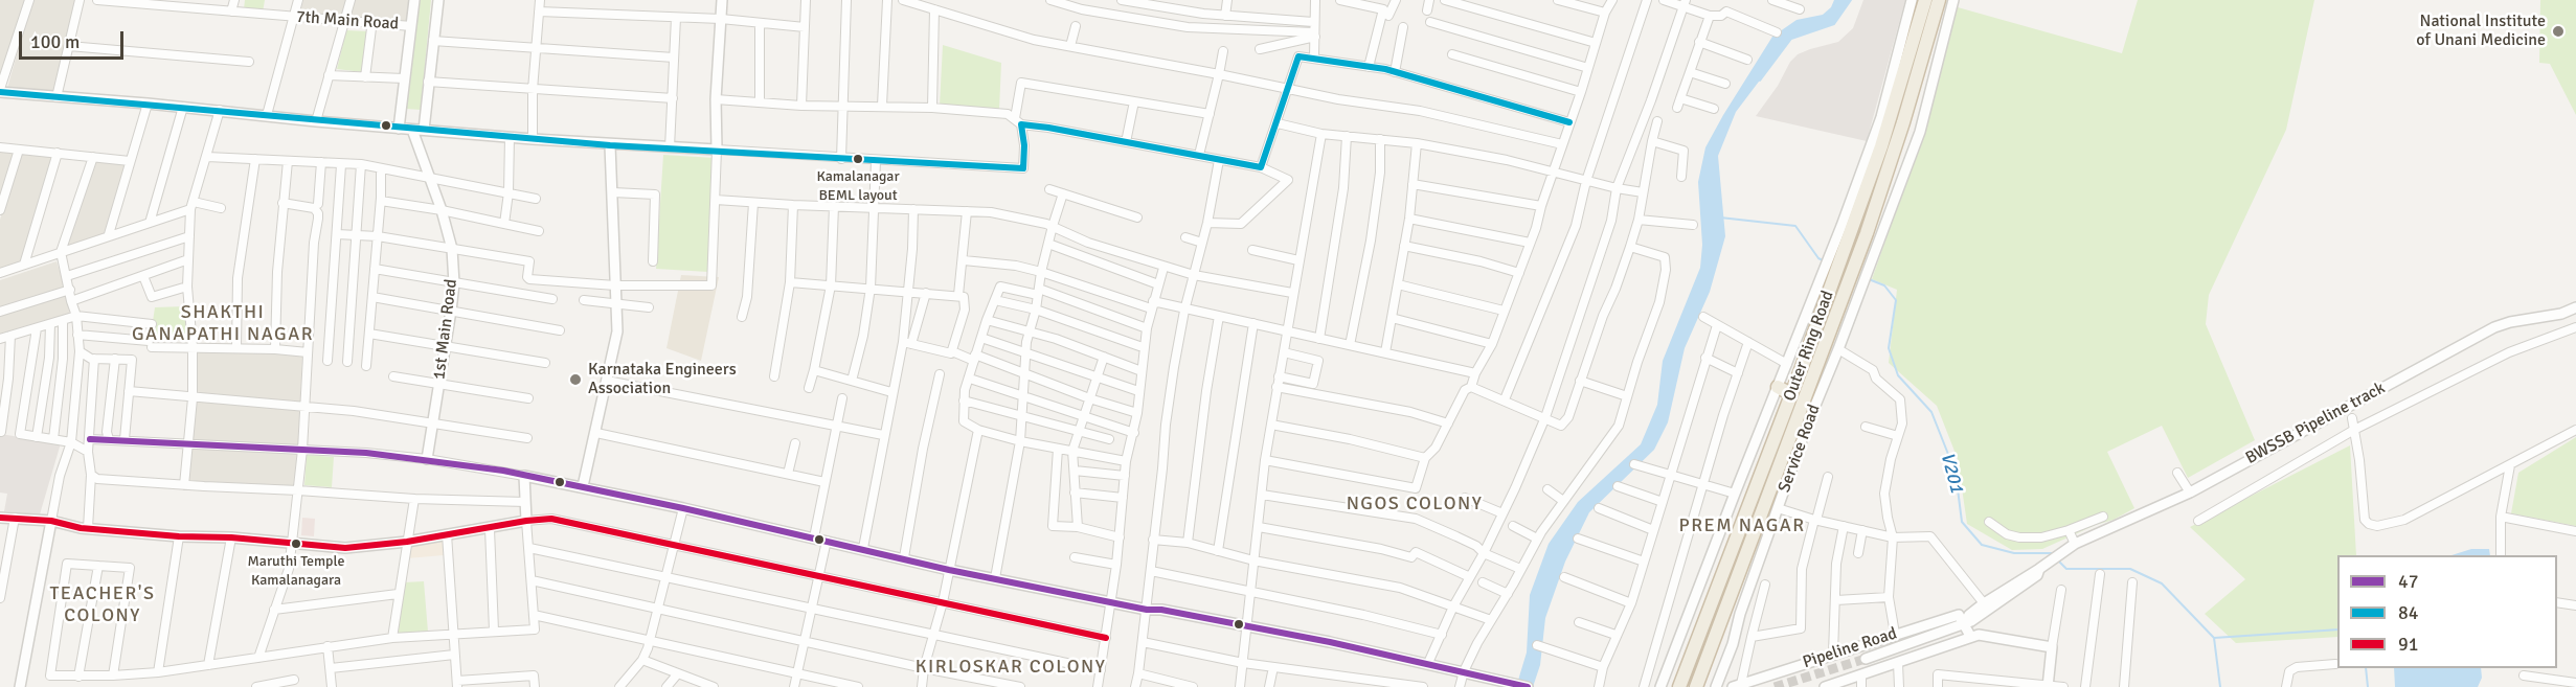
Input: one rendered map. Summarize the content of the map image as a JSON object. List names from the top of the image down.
{
  "streets": {
    "highway": ["Outer Ring Road"],
    "street": [
      "7th Main Road",
      "1st Main Road",
      "BWSSB Pipeline track",
      "Service Road",
      "Pipeline Road"
    ]
  },
  "crossings": [
    ["Outer Ring Road", "Service Road"]
  ],
  "districts": [
    "SHAKTHI GANAPATHI NAGAR",
    "NGOS COLONY",
    "PREM NAGAR",
    "TEACHER'S COLONY",
    "KIRLOSKAR COLONY"
  ],
  "water": ["V201"],
  "places": [
    "National Institute of Unani Medicine",
    "Kamalanagar BEML layout",
    "Karnataka Engineers Association",
    "Maruthi Temple Kamalanagara"
  ],
  "lines": ["transit line 84", "transit line 47", "transit line 91"],
  "legend": ["47", "84", "91"],
  "scale_bar": "100 m"
}
